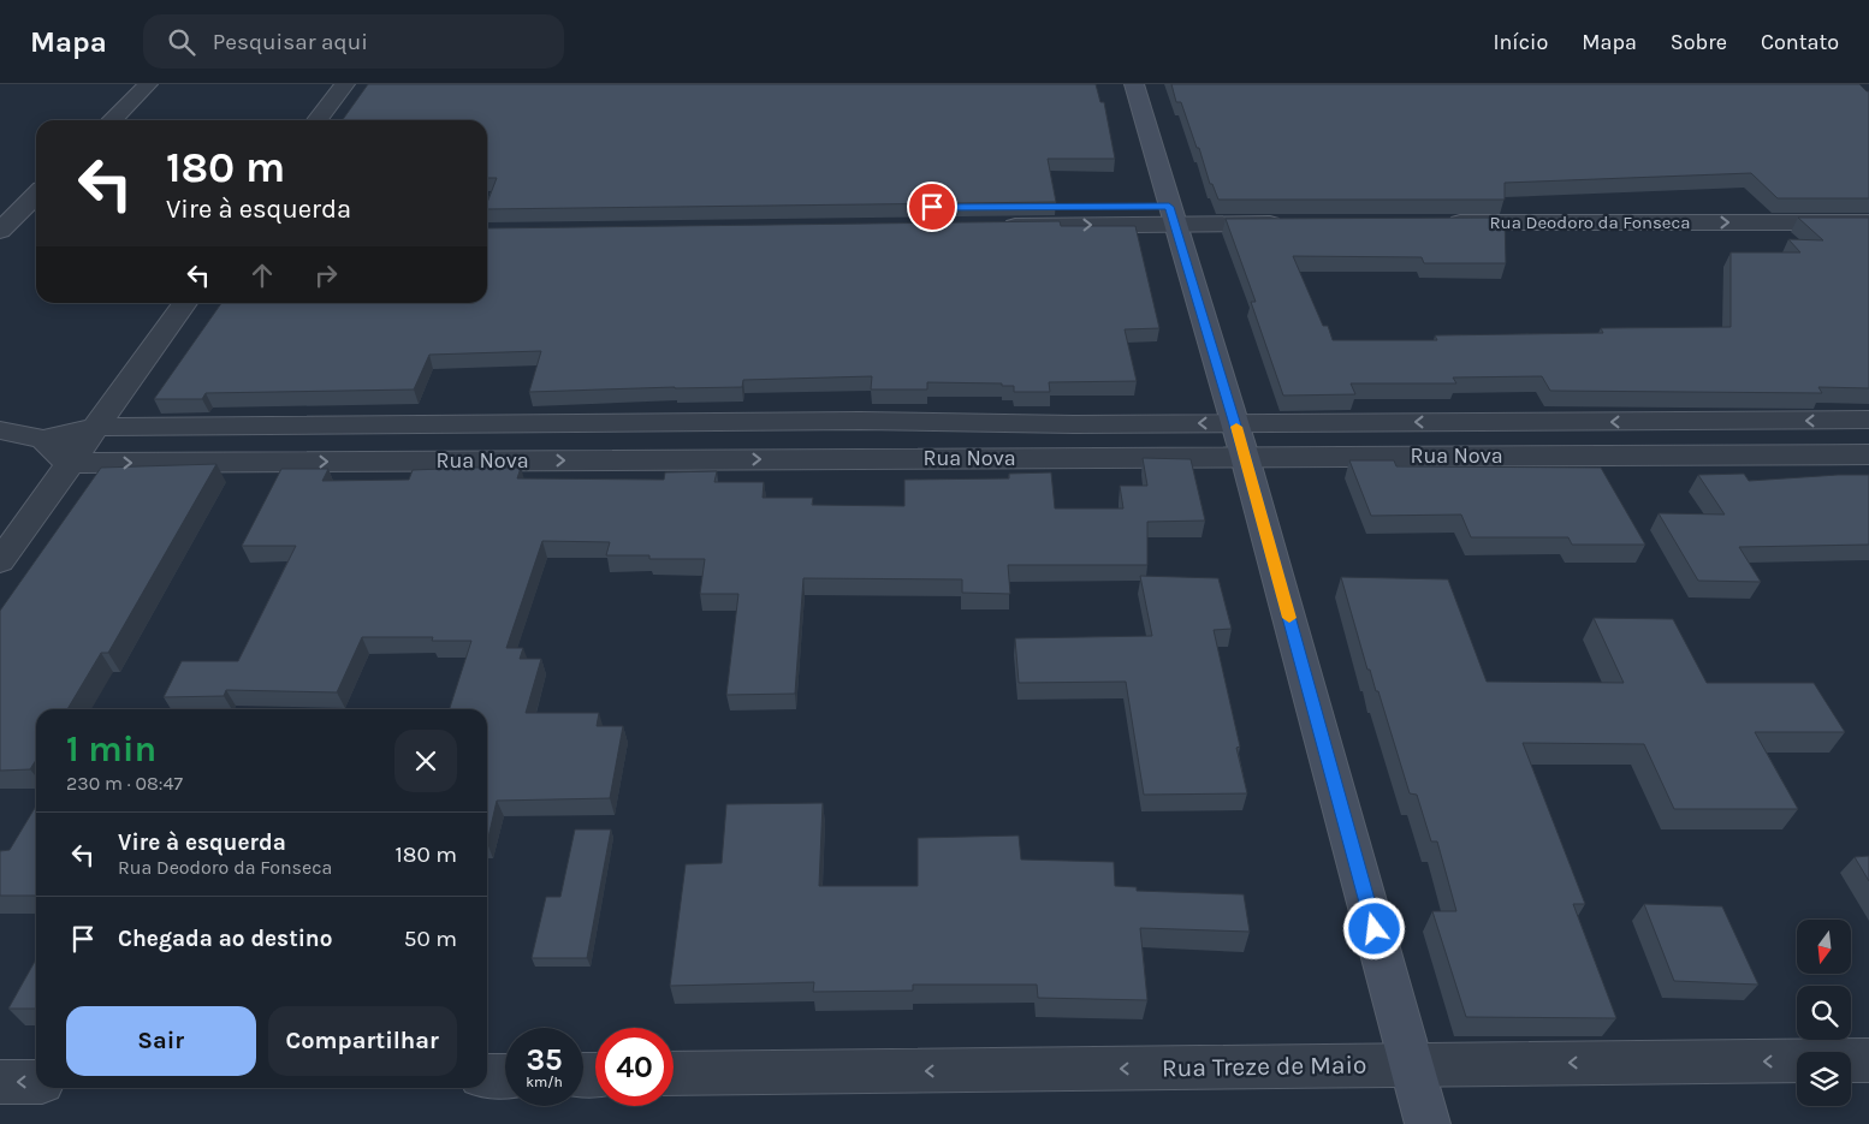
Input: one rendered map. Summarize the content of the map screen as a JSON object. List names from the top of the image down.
{
  "streets": {
    "street": ["Rua Deodoro da Fonseca", "Rua Nova", "Rua Treze de Maio"]
  },
  "one_way": ["Rua Treze de Maio"],
  "north": "bottom",
  "page": {
    "header": "Mapa",
    "search": "Pesquisar aqui",
    "nav": [
      "Início",
      "Mapa",
      "Sobre",
      "Contato"
    ],
    "turn": ["180 m", "Vire à esquerda"],
    "heading": ["1 min", "230 m · 08:47"],
    "list": [
      {
        "name": "Vire à esquerda",
        "note": "Rua Deodoro da Fonseca",
        "value": "180 m"
      },
      {
        "name": "Chegada ao destino",
        "value": "50 m"
      }
    ],
    "buttons": ["Sair", "Compartilhar"],
    "speed": "35 km/h",
    "limit": "40"
  }
}
